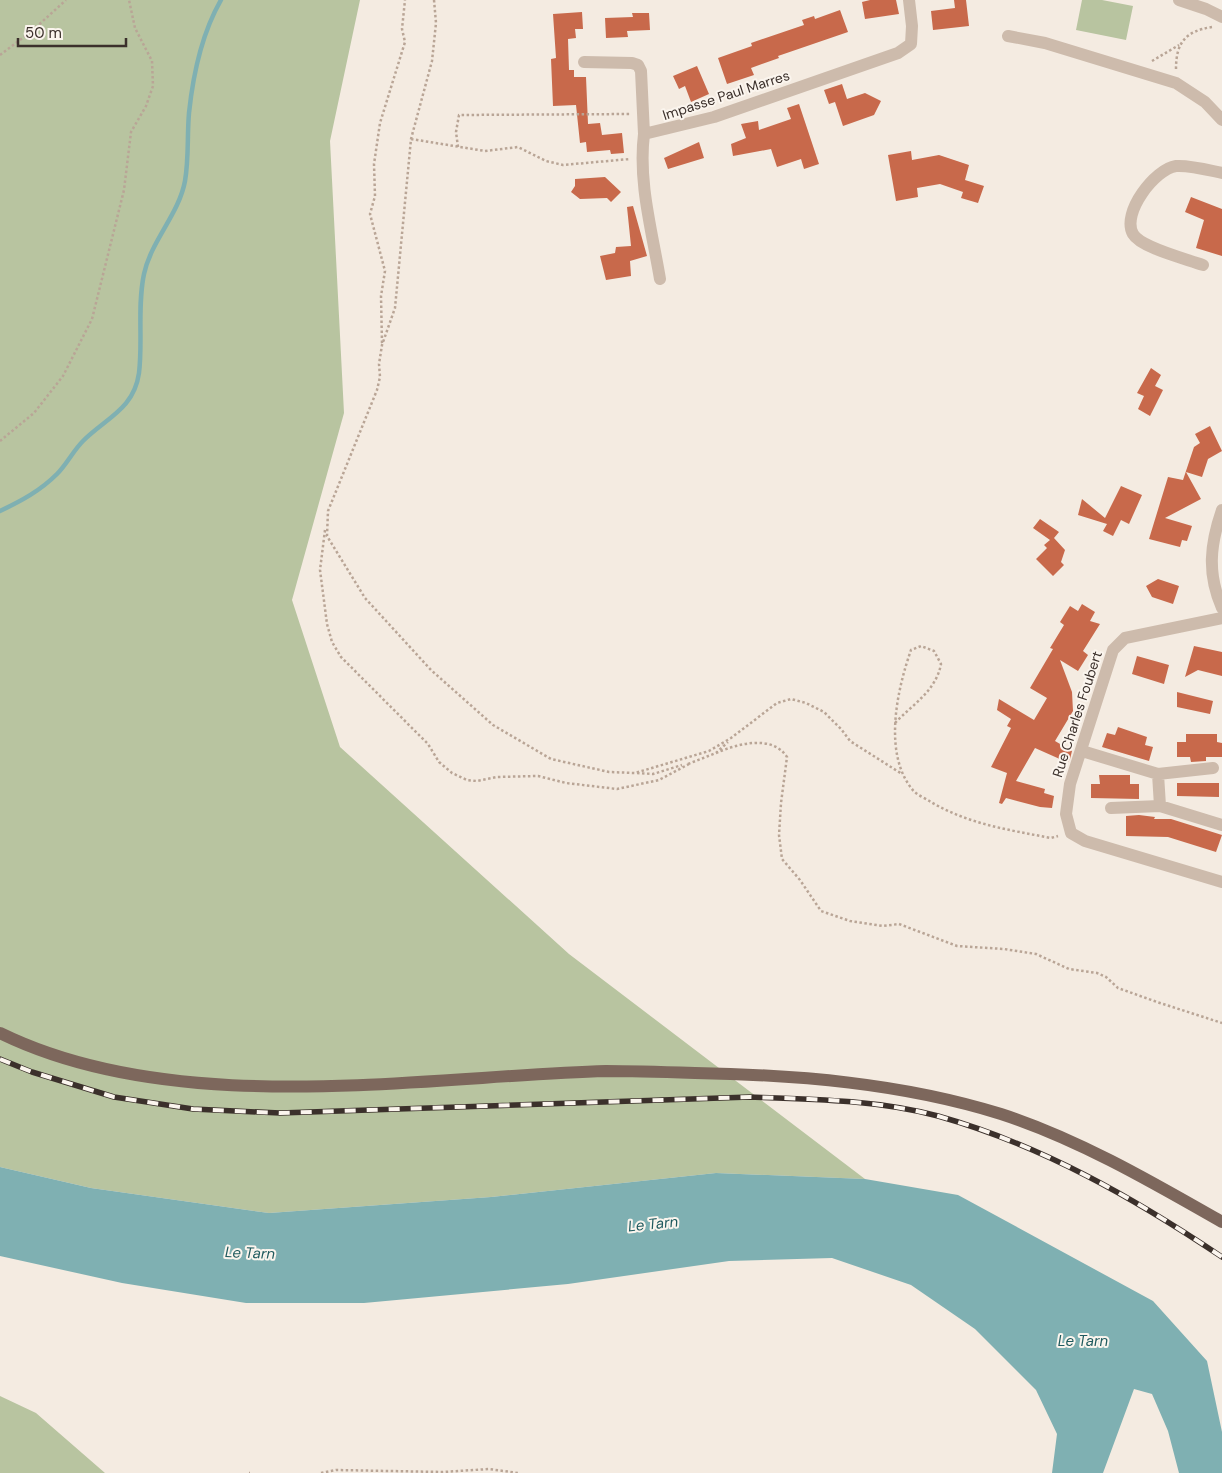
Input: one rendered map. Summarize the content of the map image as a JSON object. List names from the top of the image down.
{
  "streets": {
    "street": ["Impasse Paul Marres", "Rue Charles Foubert"]
  },
  "water": ["Le Tarn"],
  "scale_bar": "50 m"
}
